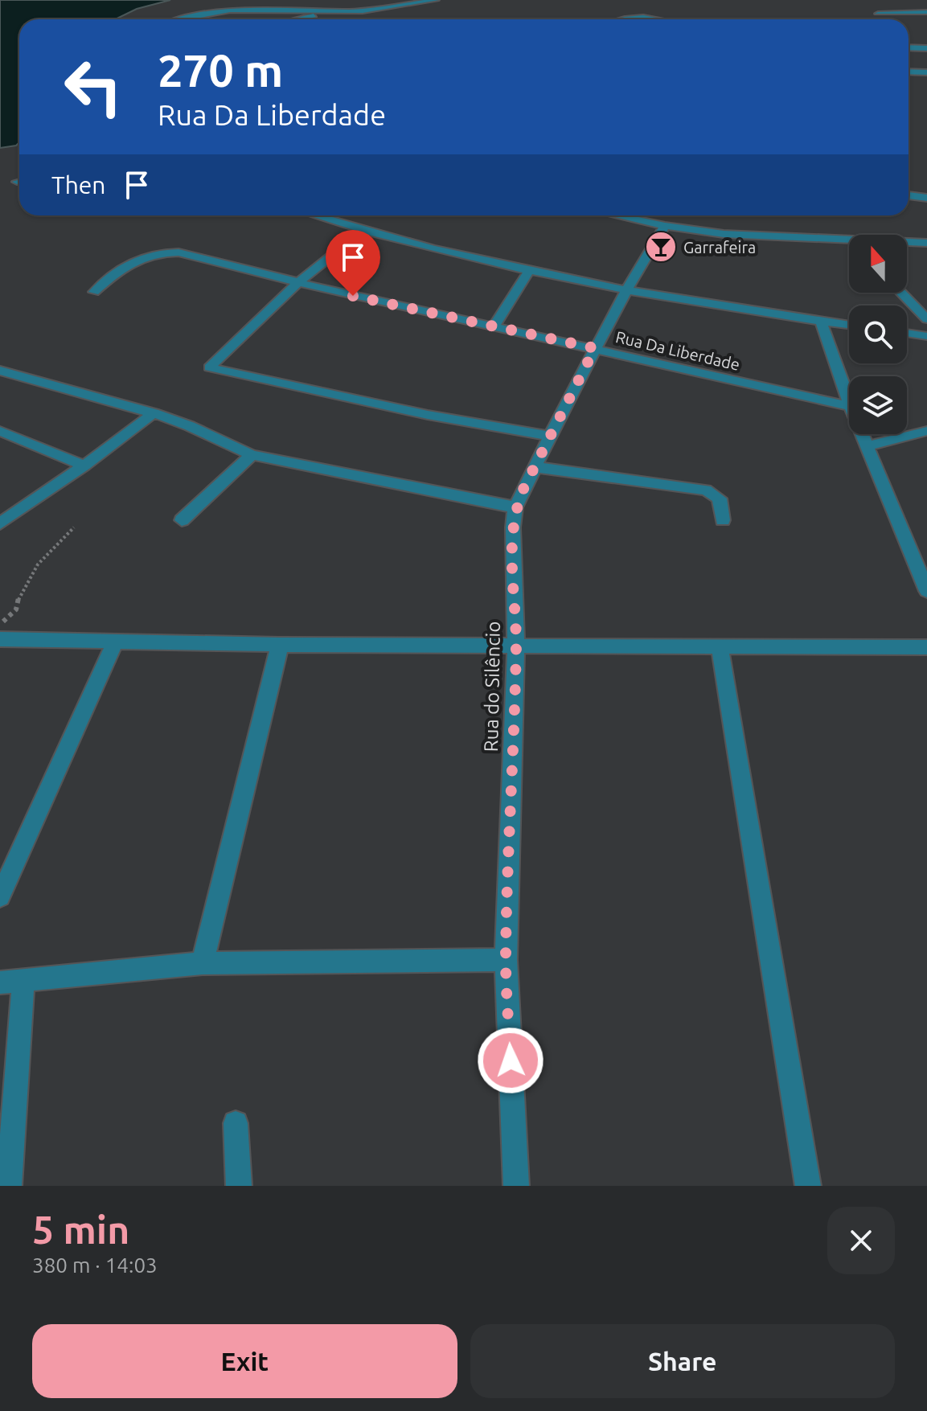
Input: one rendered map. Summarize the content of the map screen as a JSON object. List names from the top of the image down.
{
  "streets": {
    "street": ["Rua Da Liberdade", "Rua do Silêncio"]
  },
  "crossings": [
    ["Rua Da Liberdade", "Rua do Silêncio"]
  ],
  "places": {
    "bar": ["Garrafeira"]
  },
  "north": "top",
  "page": {
    "turn": ["270 m", "Rua Da Liberdade"],
    "then": "Then",
    "heading": ["5 min", "380 m · 14:03"],
    "buttons": ["Exit", "Share"]
  }
}
